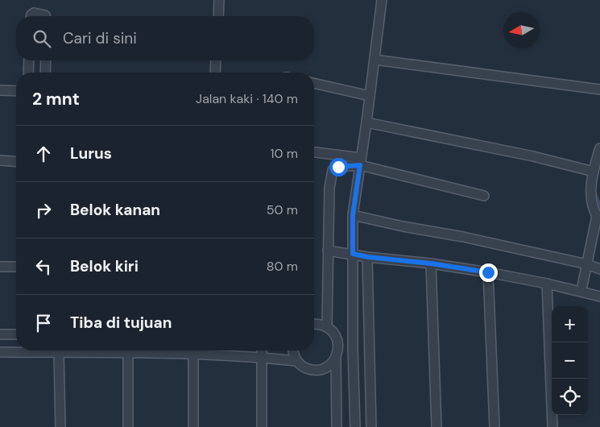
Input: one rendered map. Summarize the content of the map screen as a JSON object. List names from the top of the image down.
{
  "north": "left",
  "page": {
    "search": "Cari di sini",
    "heading": ["2 mnt", "Jalan kaki · 140 m"],
    "list": [
      ["Lurus", "10 m"],
      ["Belok kanan", "50 m"],
      ["Belok kiri", "80 m"],
      "Tiba di tujuan"
    ],
    "map_buttons": ["+", "−"]
  }
}
